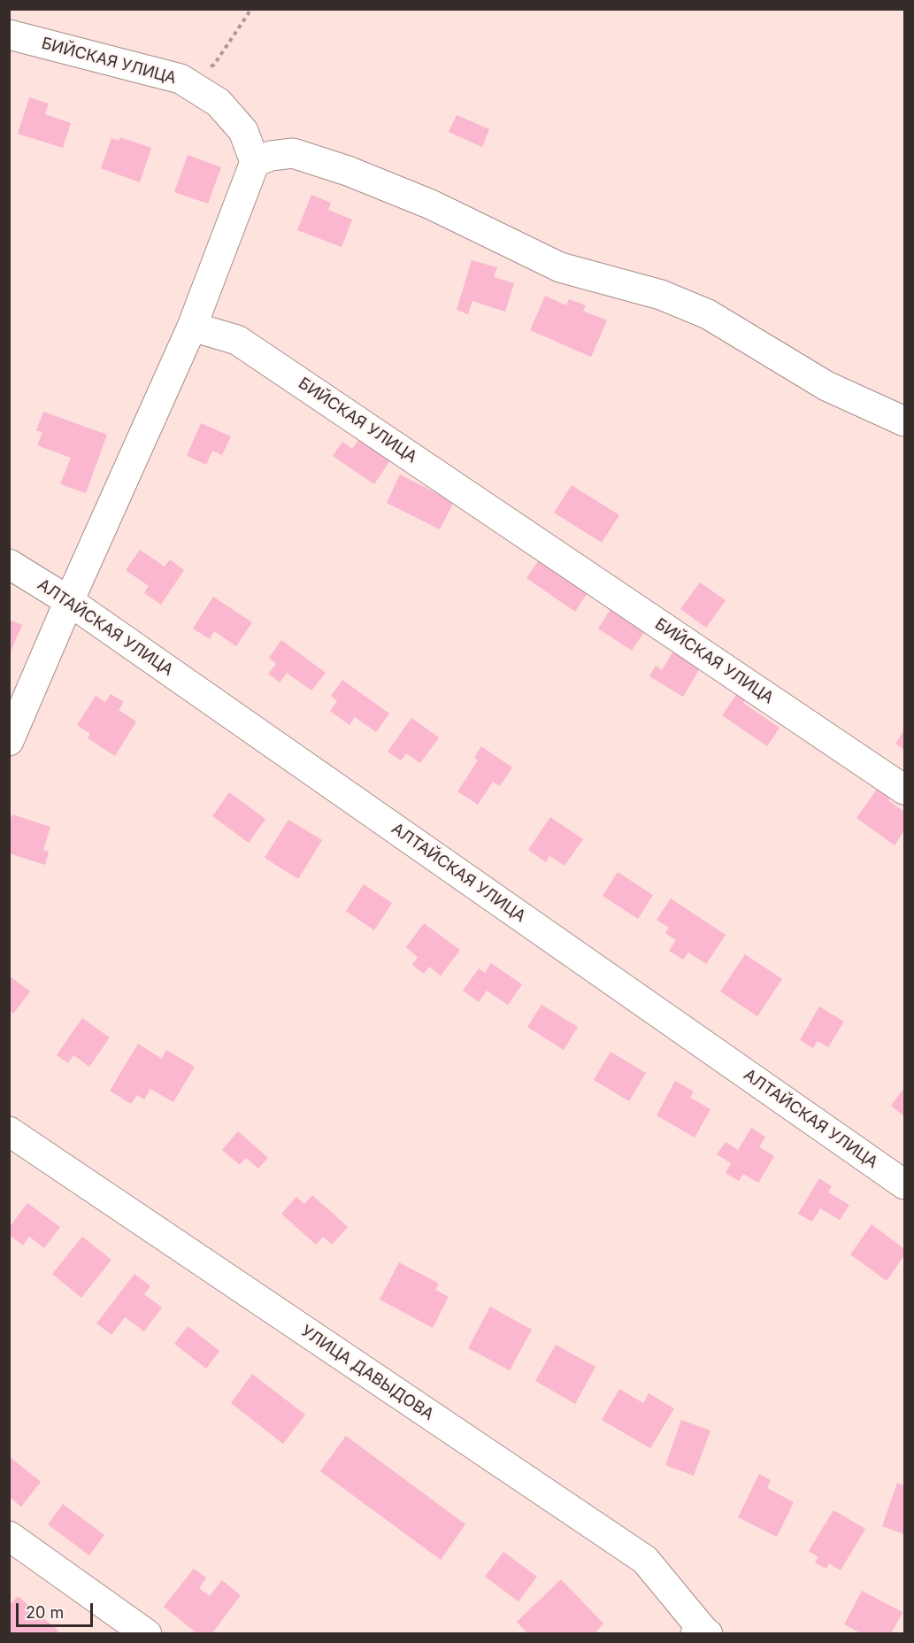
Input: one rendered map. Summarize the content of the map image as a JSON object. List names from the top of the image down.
{
  "streets": {
    "street": ["БИЙСКАЯ УЛИЦА", "АЛТАЙСКАЯ УЛИЦА", "УЛИЦА ДАВЫДОВА"]
  },
  "scale_bar": "20 m"
}
